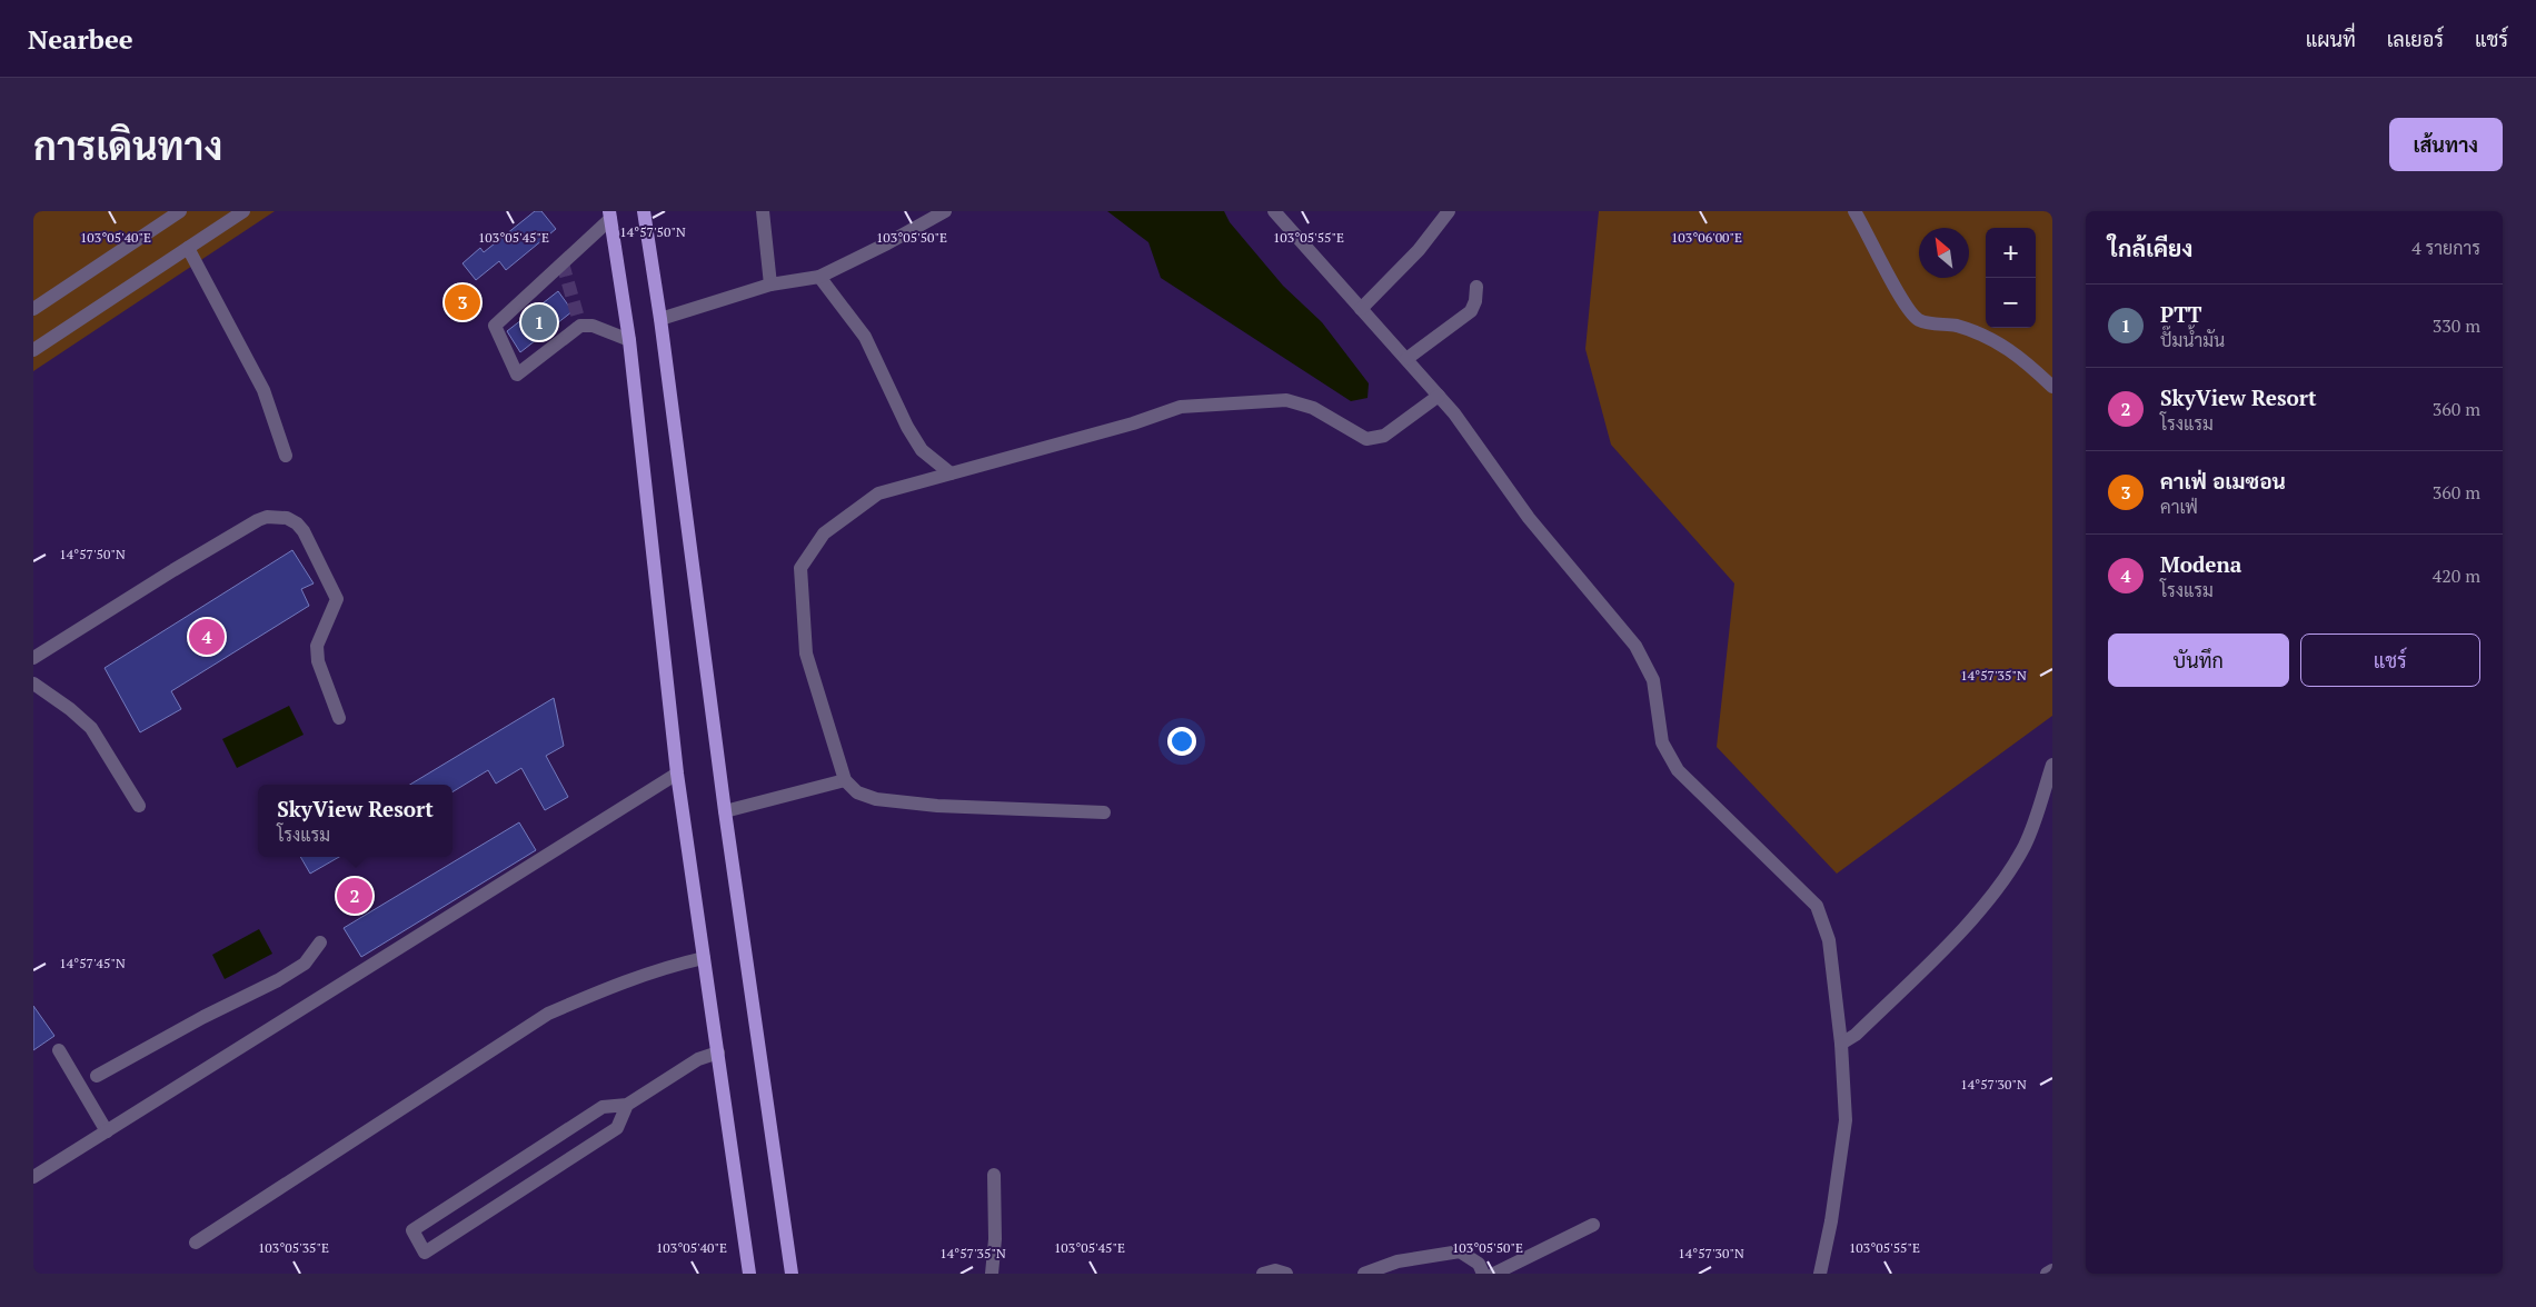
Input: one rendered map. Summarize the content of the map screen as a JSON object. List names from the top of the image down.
{
  "north": "top left",
  "page": {
    "header": "Nearbee",
    "nav": ["แผนที่", "เลเยอร์", "แชร์"],
    "buttons": [
      "เส้นทาง",
      ["บันทึก", "แชร์"]
    ],
    "title": "การเดินทาง",
    "heading": ["ใกล้เคียง", "4 รายการ"],
    "map_buttons": ["+", "−"],
    "pins": [
      "3",
      "1",
      "4",
      "2"
    ],
    "list": [
      {
        "mark": "1",
        "name": "PTT",
        "note": "ปั๊มน้ำมัน",
        "value": "330 m"
      },
      {
        "mark": "2",
        "name": "SkyView Resort",
        "note": "โรงแรม",
        "value": "360 m"
      },
      {
        "mark": "3",
        "name": "คาเฟ่ อเมซอน",
        "note": "คาเฟ่",
        "value": "360 m"
      },
      {
        "mark": "4",
        "name": "Modena",
        "note": "โรงแรม",
        "value": "420 m"
      }
    ],
    "popup": ["SkyView Resort", "โรงแรม"]
  },
  "coordinates": [
    "14°57'50\"N",
    "103°05'40\"E",
    "103°05'45\"E",
    "103°05'50\"E",
    "103°05'55\"E",
    "103°06'00\"E",
    "14°57'35\"N",
    "14°57'45\"N",
    "14°57'30\"N",
    "103°05'35\"E"
  ]
}
